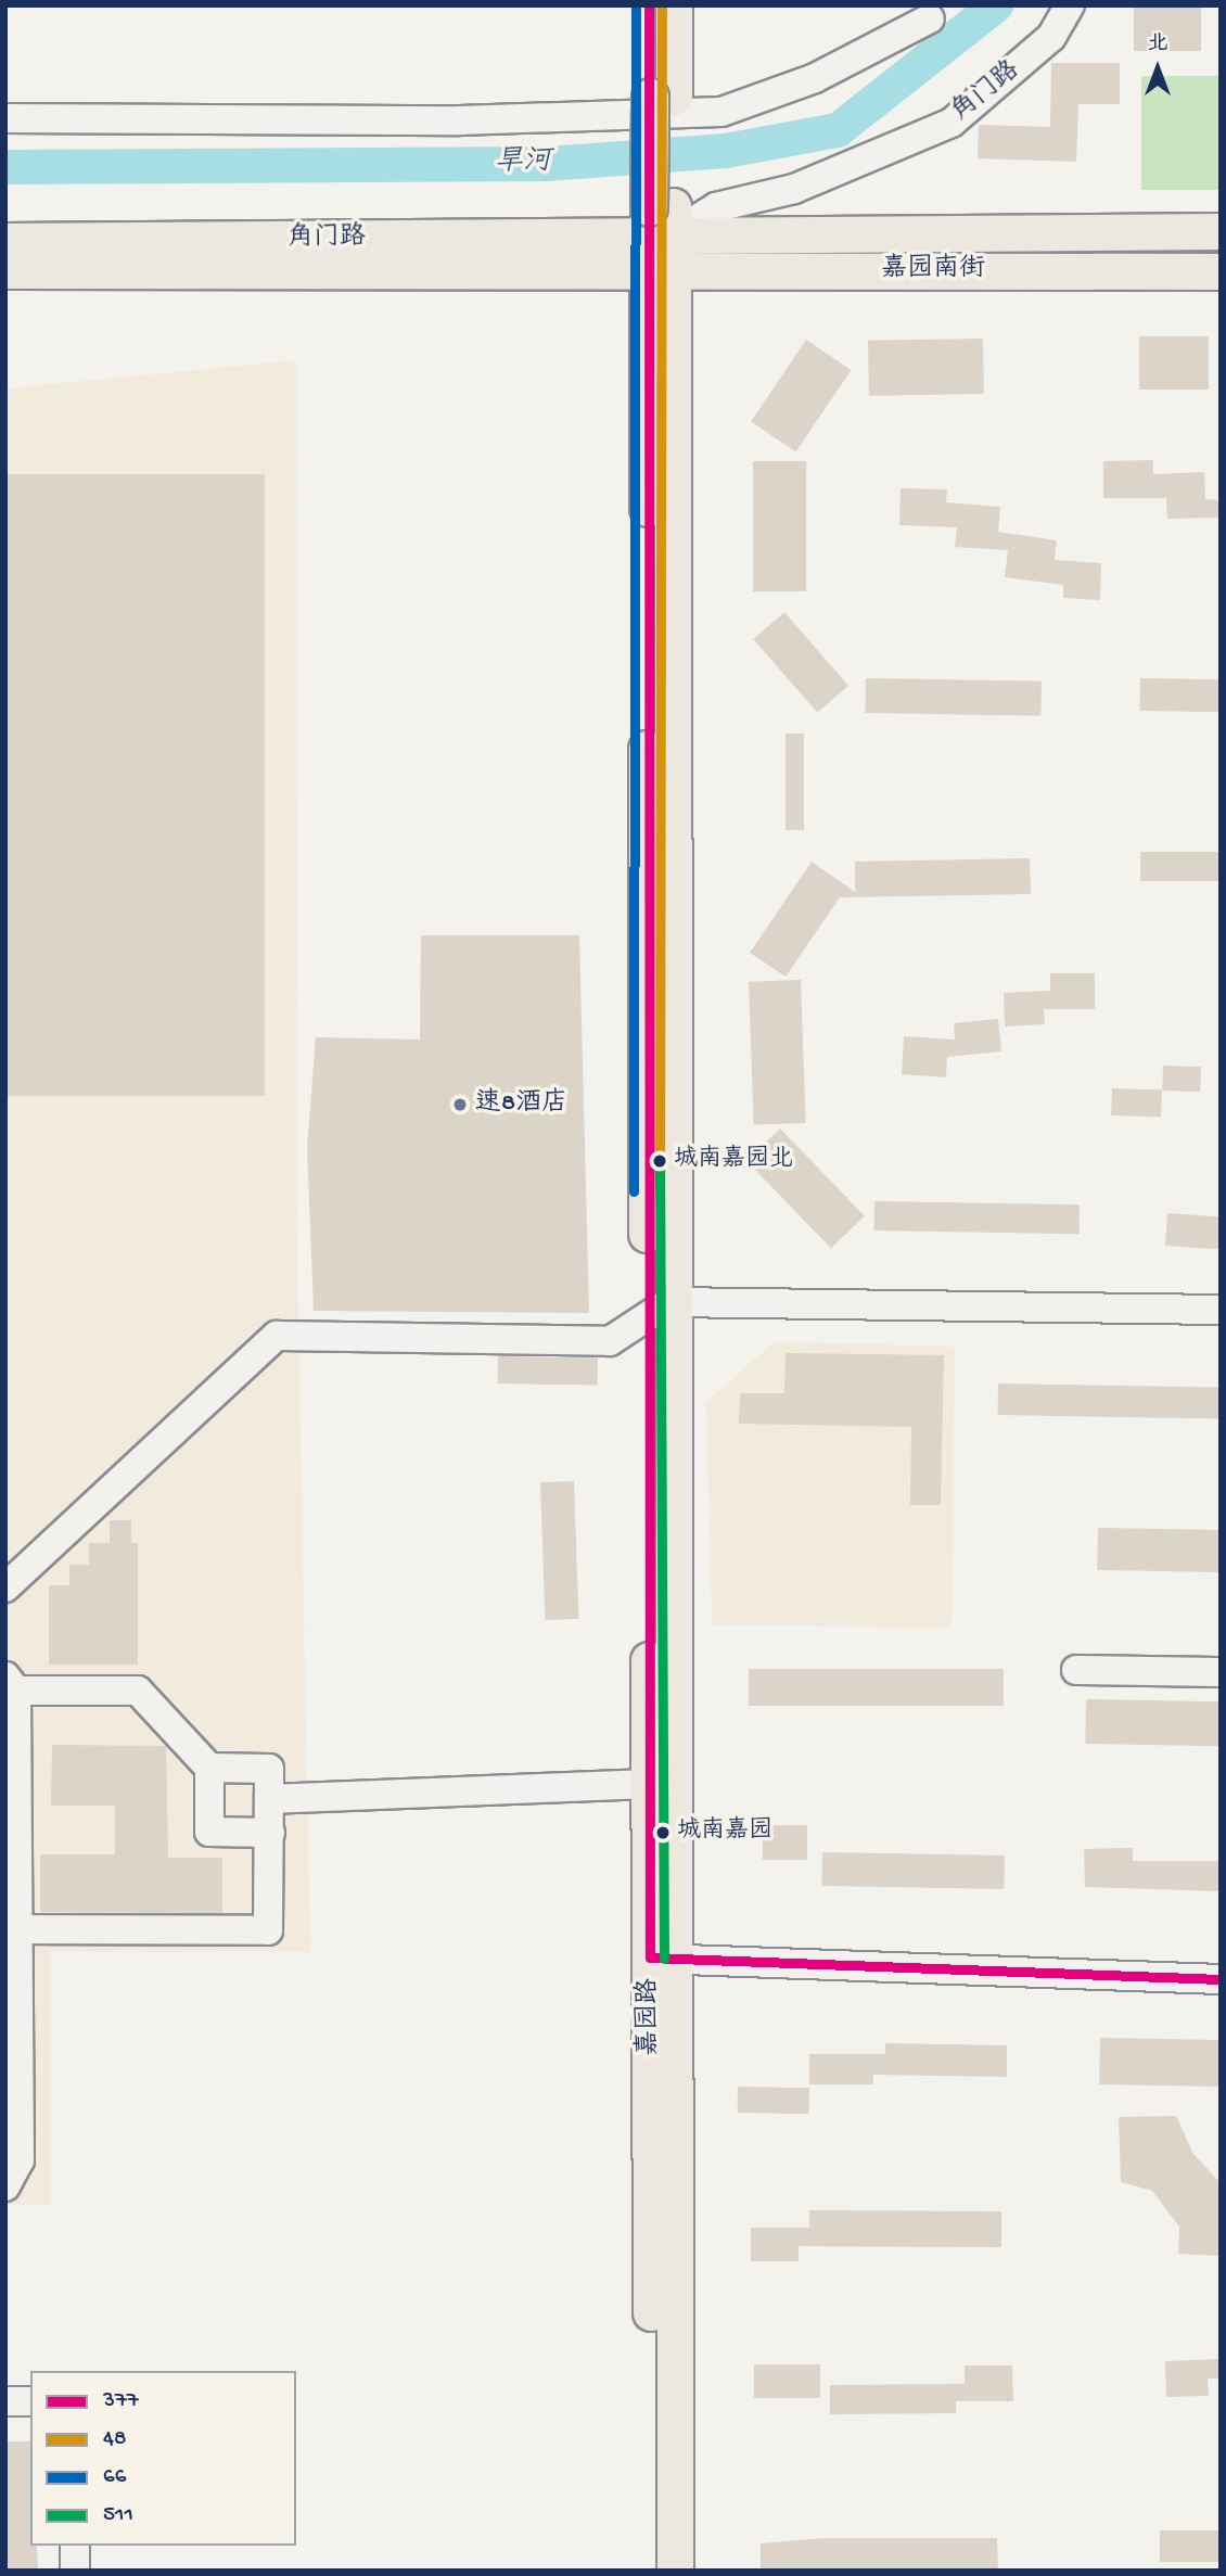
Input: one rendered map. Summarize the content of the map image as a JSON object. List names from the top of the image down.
{
  "streets": {
    "main road": ["角门路", "嘉园南街", "嘉园路"]
  },
  "crossings": [
    ["角门路", "嘉园南街"],
    ["角门路", "嘉园路"],
    ["嘉园南街", "嘉园路"]
  ],
  "water": ["旱河"],
  "places": ["速8酒店", "城南嘉园北", "城南嘉园"],
  "lines": [
    "transit line 377",
    "transit line 48",
    "transit line 66",
    "transit line 511"
  ],
  "legend": [
    "377",
    "48",
    "66",
    "511"
  ],
  "north": "top"
}
